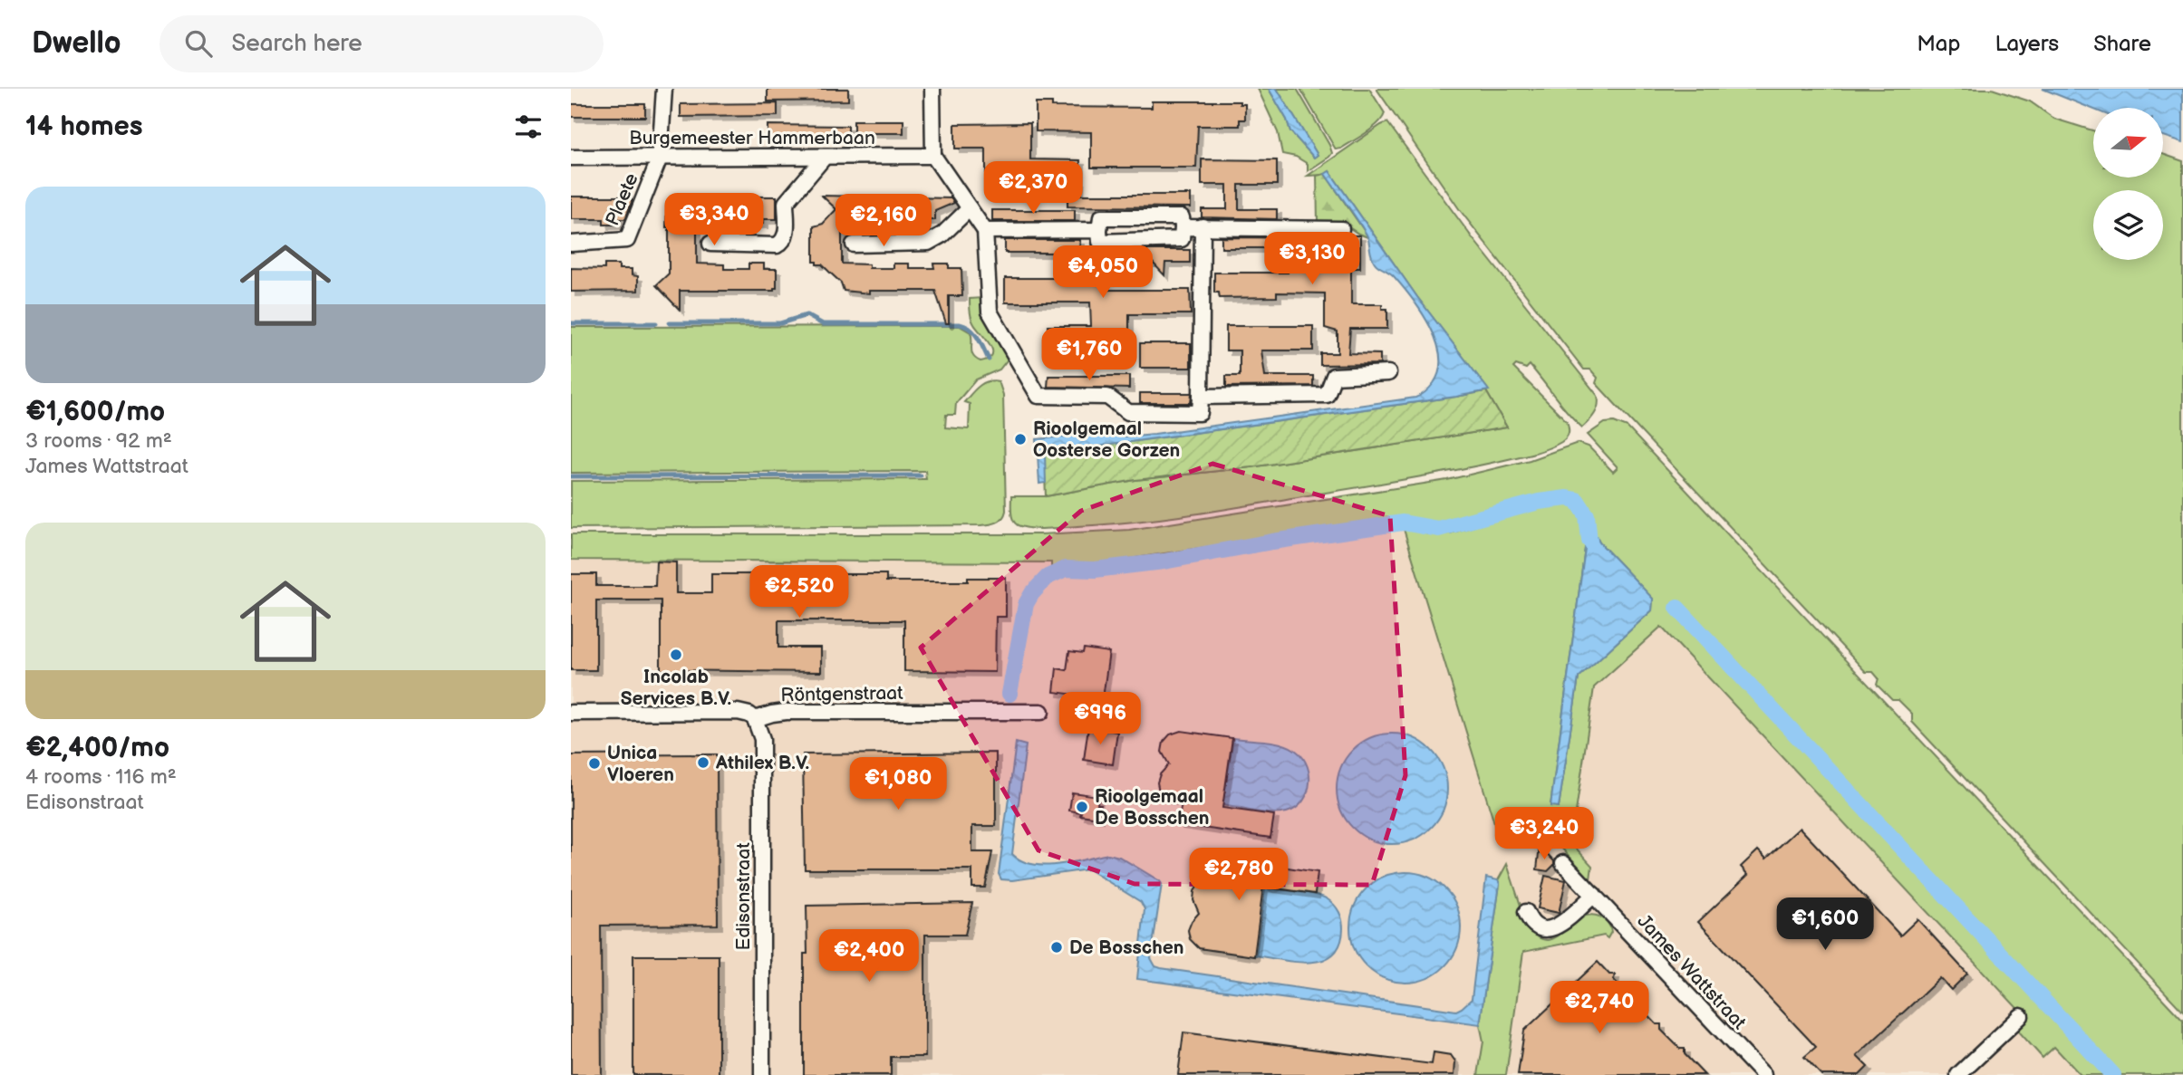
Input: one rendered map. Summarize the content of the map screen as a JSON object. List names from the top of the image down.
{
  "streets": {
    "street": [
      "Burgemeester Hammerbaan",
      "Plaete",
      "Röntgenstraat",
      "Edisonstraat",
      "James Wattstraat"
    ]
  },
  "crossings": [
    ["Burgemeester Hammerbaan", "Plaete"],
    ["Röntgenstraat", "Edisonstraat"]
  ],
  "places": [
    "Rioolgemaal Oosterse Gorzen",
    "Incolab Services B.V.",
    "Athilex B.V.",
    "Unica Vloeren",
    "Rioolgemaal De Bosschen",
    "De Bosschen"
  ],
  "north": "right",
  "page": {
    "header": "Dwello",
    "search": "Search here",
    "nav": ["Map", "Layers", "Share"],
    "heading": "14 homes",
    "price": [
      "€2,370",
      "€3,340",
      "€2,160",
      "€3,130",
      "€4,050",
      "€1,760",
      "€2,520",
      "€996",
      "€1,080",
      "€3,240",
      "€2,780",
      "€1,600",
      "€2,400",
      "€2,740"
    ],
    "list": [
      {
        "name": "€1,600/mo",
        "note": "3 rooms · 92 m² · James Wattstraat"
      },
      {
        "name": "€2,400/mo",
        "note": "4 rooms · 116 m² · Edisonstraat"
      }
    ]
  }
}
